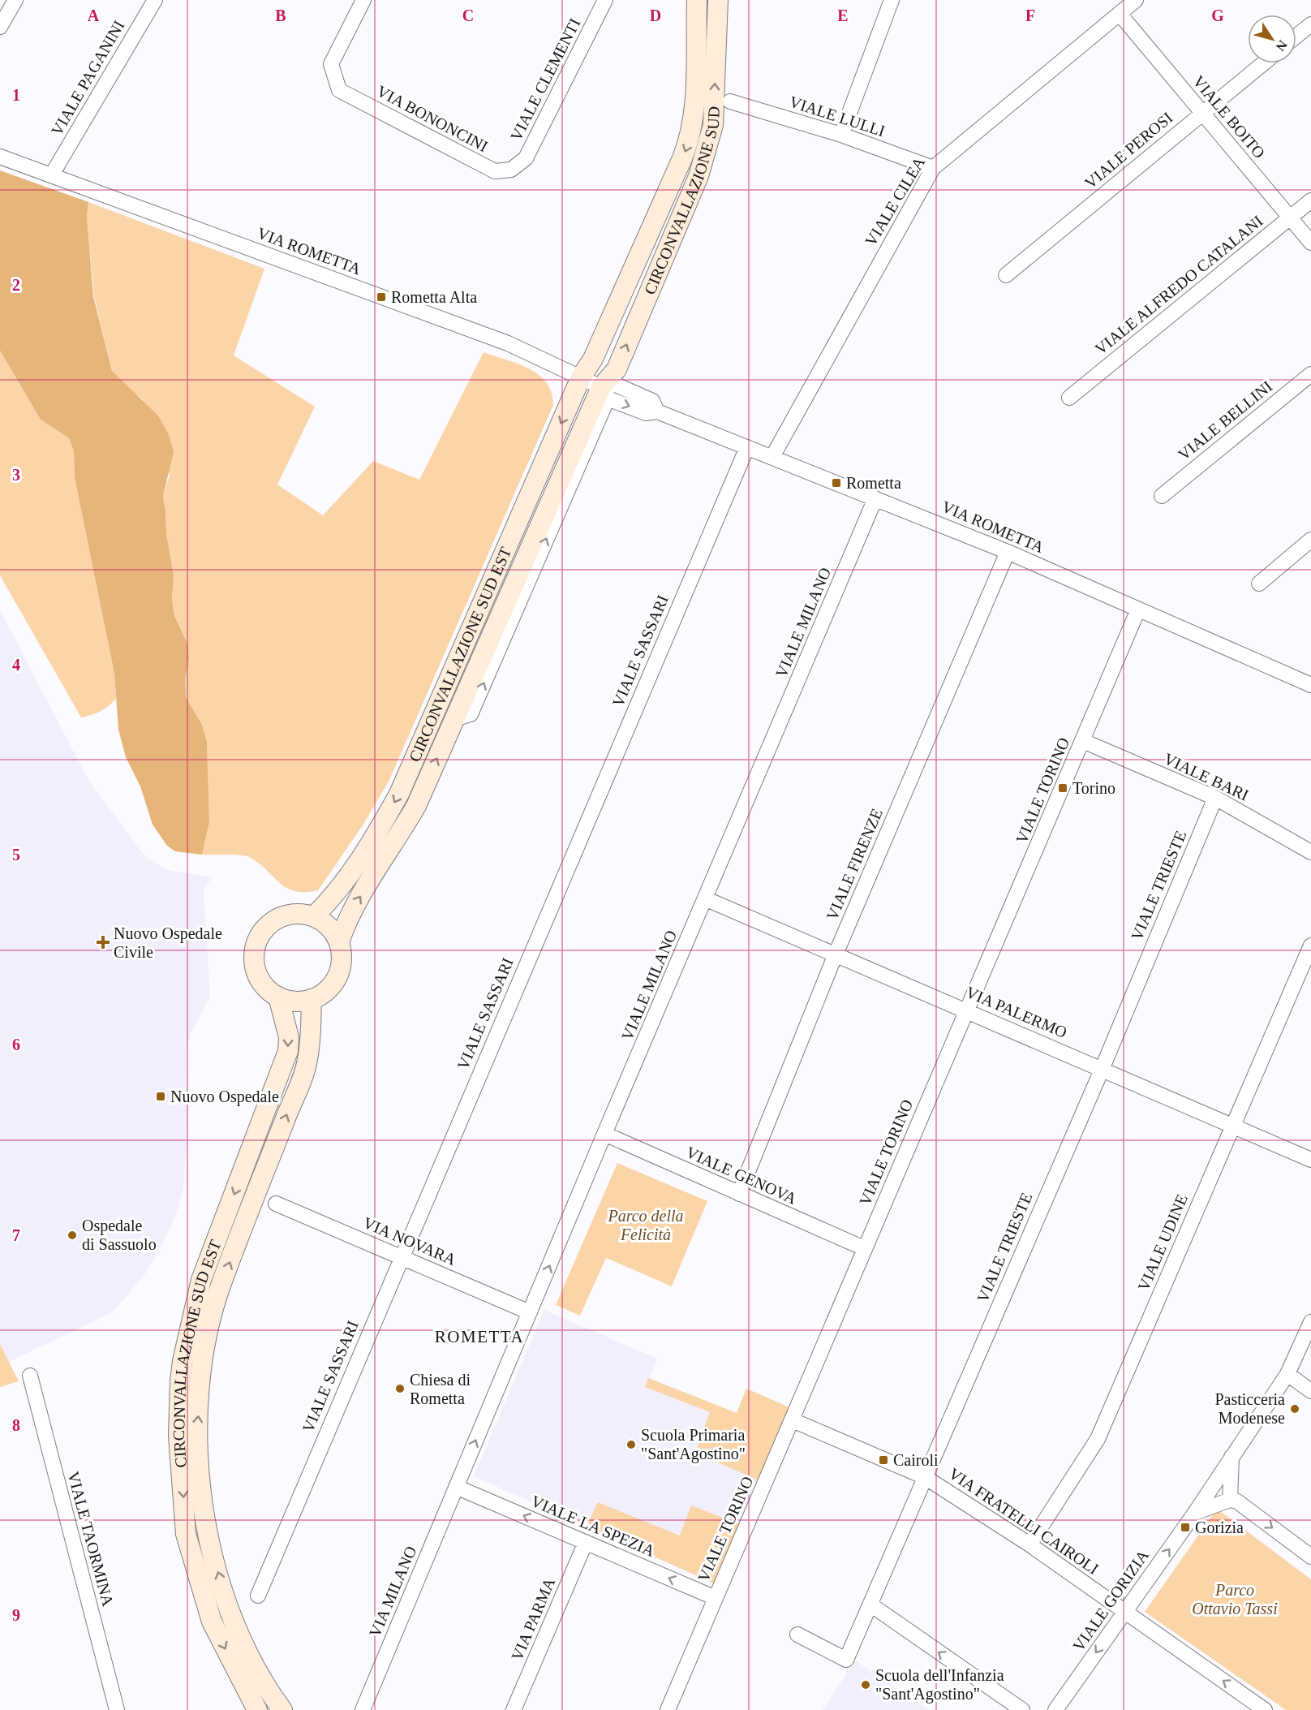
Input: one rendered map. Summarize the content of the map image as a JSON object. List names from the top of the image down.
{
  "streets": {
    "main road": ["CIRCONVALLAZIONE SUD", "CIRCONVALLAZIONE SUD EST"],
    "street": [
      "VIALE PAGANINI",
      "VIALE CLEMENTI",
      "VIALE LULLI",
      "VIALE BOITO",
      "VIA BONONCINI",
      "VIALE PEROSI",
      "VIALE CILEA",
      "VIA ROMETTA",
      "VIALE ALFREDO CATALANI",
      "VIALE BELLINI",
      "VIALE MILANO",
      "VIALE SASSARI",
      "VIALE BARI",
      "VIALE TORINO",
      "VIALE FIRENZE",
      "VIALE TRIESTE",
      "VIA PALERMO",
      "VIALE GENOVA",
      "VIA NOVARA",
      "VIALE UDINE",
      "VIA FRATELLI CAIROLI",
      "VIALE LA SPEZIA",
      "VIALE TAORMINA",
      "VIA MILANO",
      "VIALE GORIZIA",
      "VIA PARMA"
    ]
  },
  "crossings": [
    ["VIALE PAGANINI", "VIA ROMETTA"],
    ["VIALE CLEMENTI", "VIA BONONCINI"],
    ["VIALE LULLI", "VIALE CILEA"],
    ["VIALE BOITO", "VIALE PEROSI"],
    ["VIALE BOITO", "VIALE CILEA"],
    ["VIALE BOITO", "VIALE ALFREDO CATALANI"],
    ["CIRCONVALLAZIONE SUD", "VIA ROMETTA"],
    ["CIRCONVALLAZIONE SUD", "CIRCONVALLAZIONE SUD EST"],
    ["VIALE CILEA", "VIA ROMETTA"],
    ["VIA ROMETTA", "VIALE MILANO"],
    ["VIA ROMETTA", "VIALE SASSARI"],
    ["VIA ROMETTA", "CIRCONVALLAZIONE SUD EST"],
    ["VIA ROMETTA", "VIALE TORINO"],
    ["VIA ROMETTA", "VIALE FIRENZE"],
    ["VIALE MILANO", "VIA PALERMO"],
    ["VIALE MILANO", "VIALE GENOVA"],
    ["VIALE MILANO", "VIA NOVARA"],
    ["VIALE MILANO", "VIALE LA SPEZIA"],
    ["VIALE MILANO", "VIA MILANO"],
    ["VIALE SASSARI", "VIA NOVARA"],
    ["VIALE BARI", "VIALE TORINO"],
    ["VIALE BARI", "VIALE TRIESTE"],
    ["VIALE TORINO", "VIA PALERMO"],
    ["VIALE TORINO", "VIALE GENOVA"],
    ["VIALE TORINO", "VIA FRATELLI CAIROLI"],
    ["VIALE TORINO", "VIALE LA SPEZIA"],
    ["VIALE FIRENZE", "VIA PALERMO"],
    ["VIALE FIRENZE", "VIALE GENOVA"],
    ["VIALE TRIESTE", "VIA PALERMO"],
    ["VIALE TRIESTE", "VIA FRATELLI CAIROLI"],
    ["VIA PALERMO", "VIALE UDINE"],
    ["VIALE UDINE", "VIA FRATELLI CAIROLI"],
    ["VIA FRATELLI CAIROLI", "VIALE GORIZIA"],
    ["VIALE LA SPEZIA", "VIA MILANO"],
    ["VIALE LA SPEZIA", "VIA PARMA"]
  ],
  "one_way": ["VIALE MILANO", "VIALE LA SPEZIA"],
  "districts": ["ROMETTA"],
  "parks": ["Parco della Felicità", "Parco Ottavio Tassi"],
  "places": {
    "transit": [
      "Rometta Alta",
      "Rometta",
      "Torino",
      "Nuovo Ospedale",
      "Cairoli",
      "Gorizia"
    ],
    "health": ["Nuovo Ospedale Civile"],
    "other": [
      "Ospedale di Sassuolo",
      "Chiesa di Rometta",
      "Pasticceria Modenese",
      "Scuola Primaria \"Sant'Agostino\"",
      "Scuola dell'Infanzia \"Sant'Agostino\""
    ]
  },
  "north": "bottom right",
  "grid": {
    "columns": [
      "A",
      "B",
      "C",
      "D",
      "E",
      "F",
      "G"
    ],
    "rows": [
      "1",
      "2",
      "3",
      "4",
      "5",
      "6",
      "7",
      "8",
      "9"
    ]
  }
}
